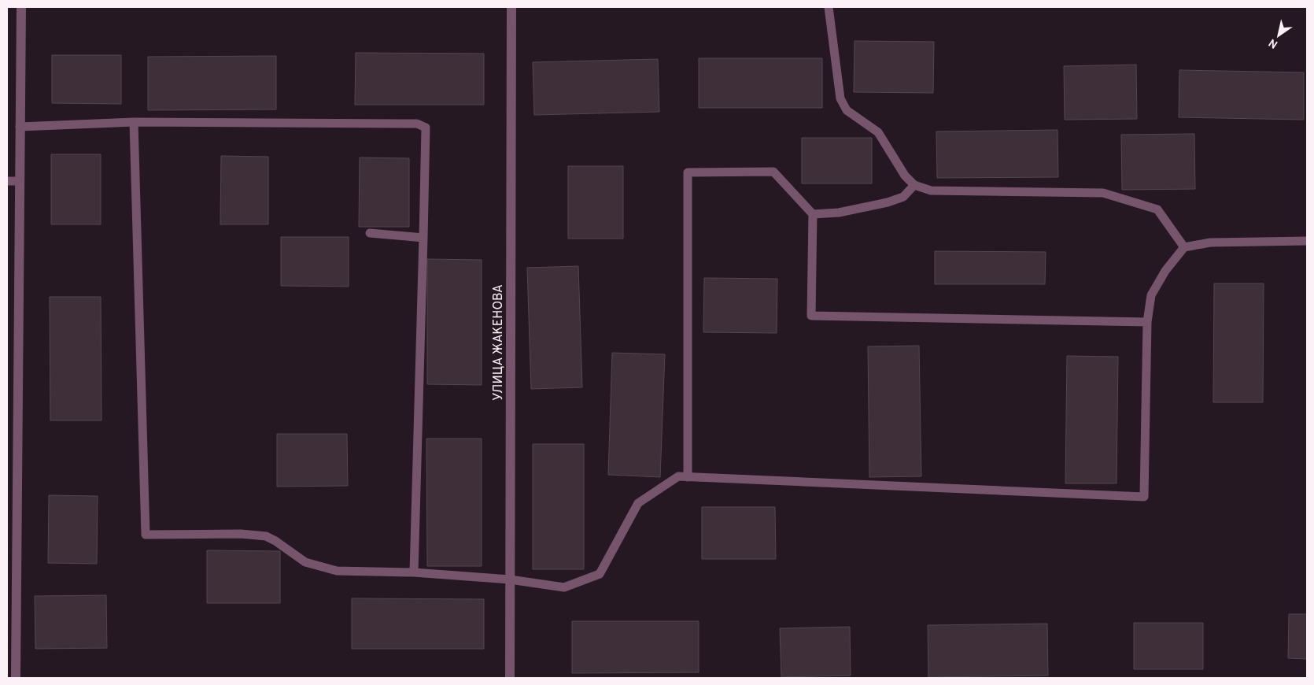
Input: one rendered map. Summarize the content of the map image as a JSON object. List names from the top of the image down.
{
  "streets": {
    "street": ["УЛИЦА ЖАКЕНОВА"]
  },
  "north": "bottom left"
}
